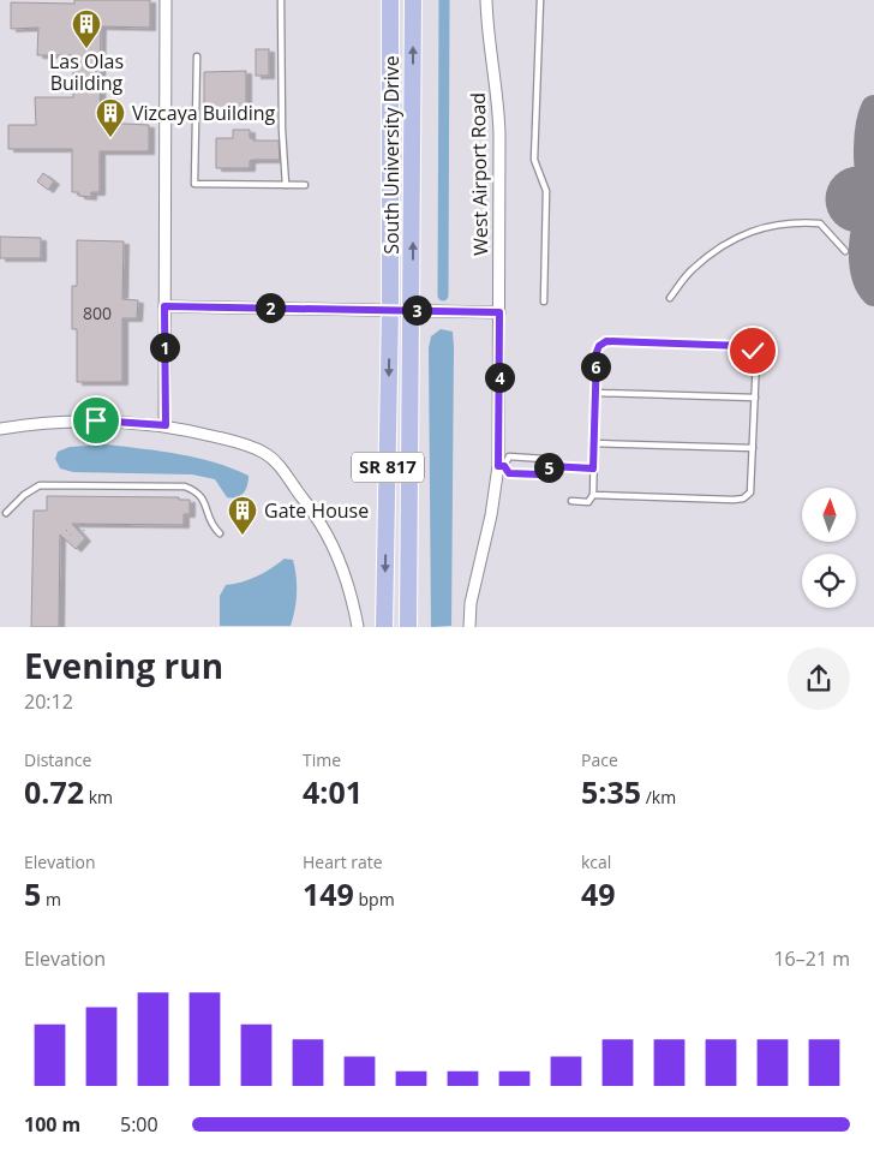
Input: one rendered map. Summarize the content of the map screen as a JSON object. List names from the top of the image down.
{
  "streets": {
    "main road": ["South University Drive", "SR 817"],
    "street": ["West Airport Road"]
  },
  "places": {
    "building": ["Las Olas Building", "Vizcaya Building", "Gate House"]
  },
  "house_numbers": ["800"],
  "north": "top",
  "page": {
    "pins": [
      "2",
      "3",
      "1",
      "6",
      "4",
      "5"
    ],
    "heading": ["Evening run", "20:12"],
    "stats": [
      ["Distance", "0.72 km"],
      ["Time", "4:01"],
      ["Pace", "5:35 /km"],
      ["Elevation", "5 m"],
      ["Heart rate", "149 bpm"],
      ["kcal", "49"]
    ],
    "chart": ["Elevation", "16–21 m"],
    "list": [
      {
        "name": "100 m",
        "note": "5:00"
      }
    ]
  }
}
